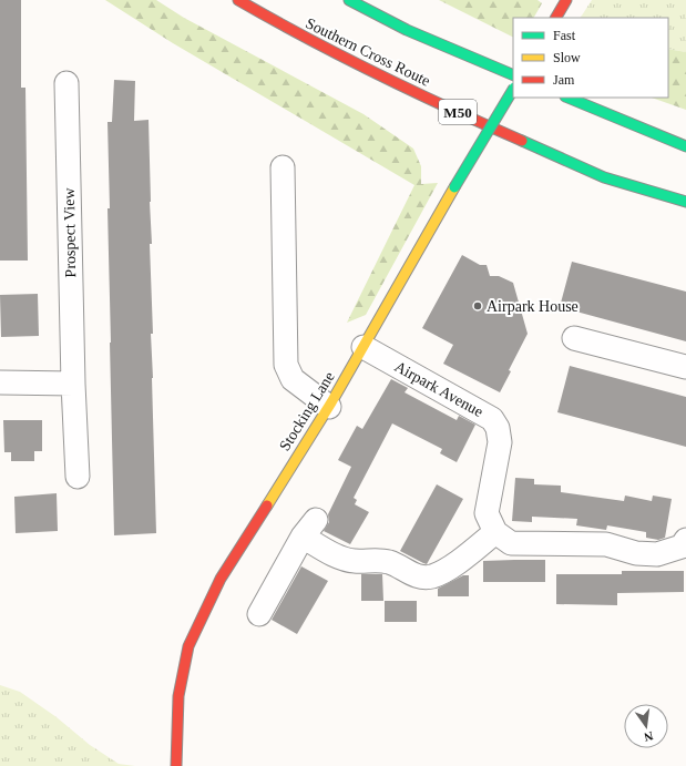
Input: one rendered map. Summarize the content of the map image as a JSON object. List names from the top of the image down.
{
  "streets": {
    "main road": ["Southern Cross Route", "M50", "Stocking Lane"],
    "street": ["Prospect View", "Airpark Avenue"]
  },
  "crossings": [
    ["Airpark Avenue", "Stocking Lane"]
  ],
  "places": ["Airpark House"],
  "legend": ["Fast", "Slow", "Jam"],
  "north": "bottom"
}
